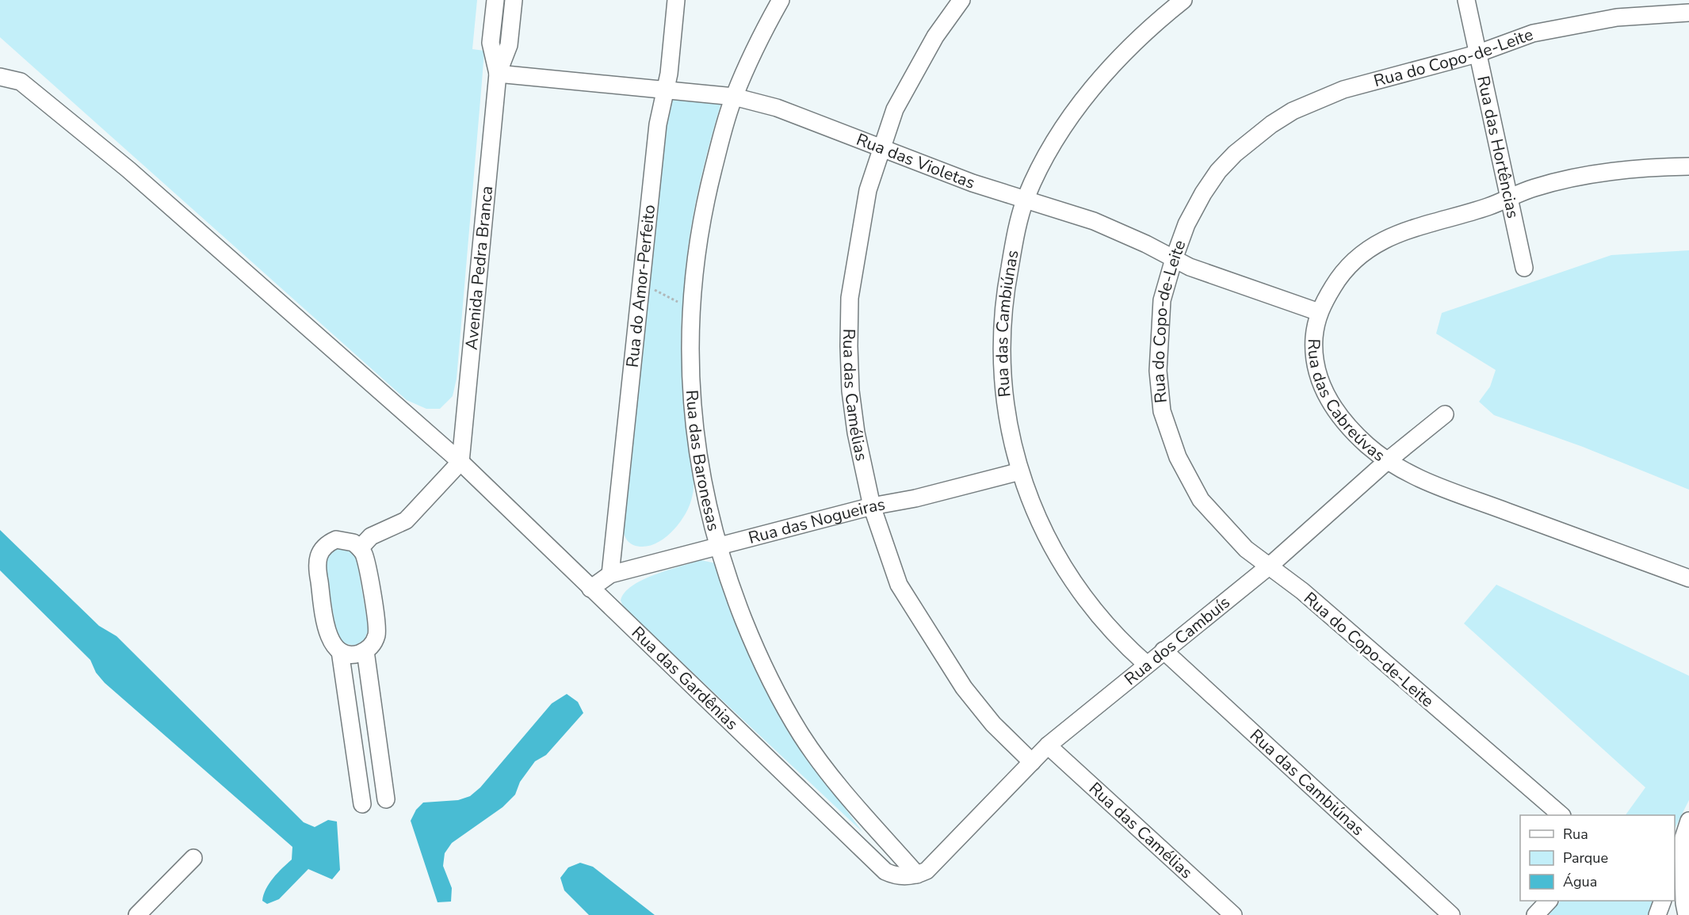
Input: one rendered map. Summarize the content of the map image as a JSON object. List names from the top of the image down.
{
  "streets": {
    "street": [
      "Rua do Copo-de-Leite",
      "Rua das Hortências",
      "Rua das Violetas",
      "Avenida Pedra Branca",
      "Rua do Amor-Perfeito",
      "Rua das Cambiúnas",
      "Rua das Camélias",
      "Rua das Cabreúvas",
      "Rua das Baronesas",
      "Rua das Nogueiras",
      "Rua dos Cambuís",
      "Rua das Gardênias"
    ]
  },
  "crossings": [
    ["Rua do Copo-de-Leite", "Rua das Hortências"],
    ["Rua do Copo-de-Leite", "Rua das Violetas"],
    ["Rua do Copo-de-Leite", "Rua dos Cambuís"],
    ["Rua das Hortências", "Rua das Cabreúvas"],
    ["Rua das Violetas", "Avenida Pedra Branca"],
    ["Rua das Violetas", "Rua do Amor-Perfeito"],
    ["Rua das Violetas", "Rua das Cambiúnas"],
    ["Rua das Violetas", "Rua das Camélias"],
    ["Rua das Violetas", "Rua das Cabreúvas"],
    ["Rua das Violetas", "Rua das Baronesas"],
    ["Avenida Pedra Branca", "Rua das Gardênias"],
    ["Rua do Amor-Perfeito", "Rua das Nogueiras"],
    ["Rua das Cambiúnas", "Rua das Nogueiras"],
    ["Rua das Cambiúnas", "Rua dos Cambuís"],
    ["Rua das Camélias", "Rua das Nogueiras"],
    ["Rua das Camélias", "Rua dos Cambuís"],
    ["Rua das Cabreúvas", "Rua dos Cambuís"],
    ["Rua das Baronesas", "Rua das Nogueiras"],
    ["Rua das Baronesas", "Rua dos Cambuís"],
    ["Rua das Baronesas", "Rua das Gardênias"],
    ["Rua das Nogueiras", "Rua das Gardênias"],
    ["Rua dos Cambuís", "Rua das Gardênias"]
  ],
  "legend": ["Rua", "Parque", "Água"]
}
